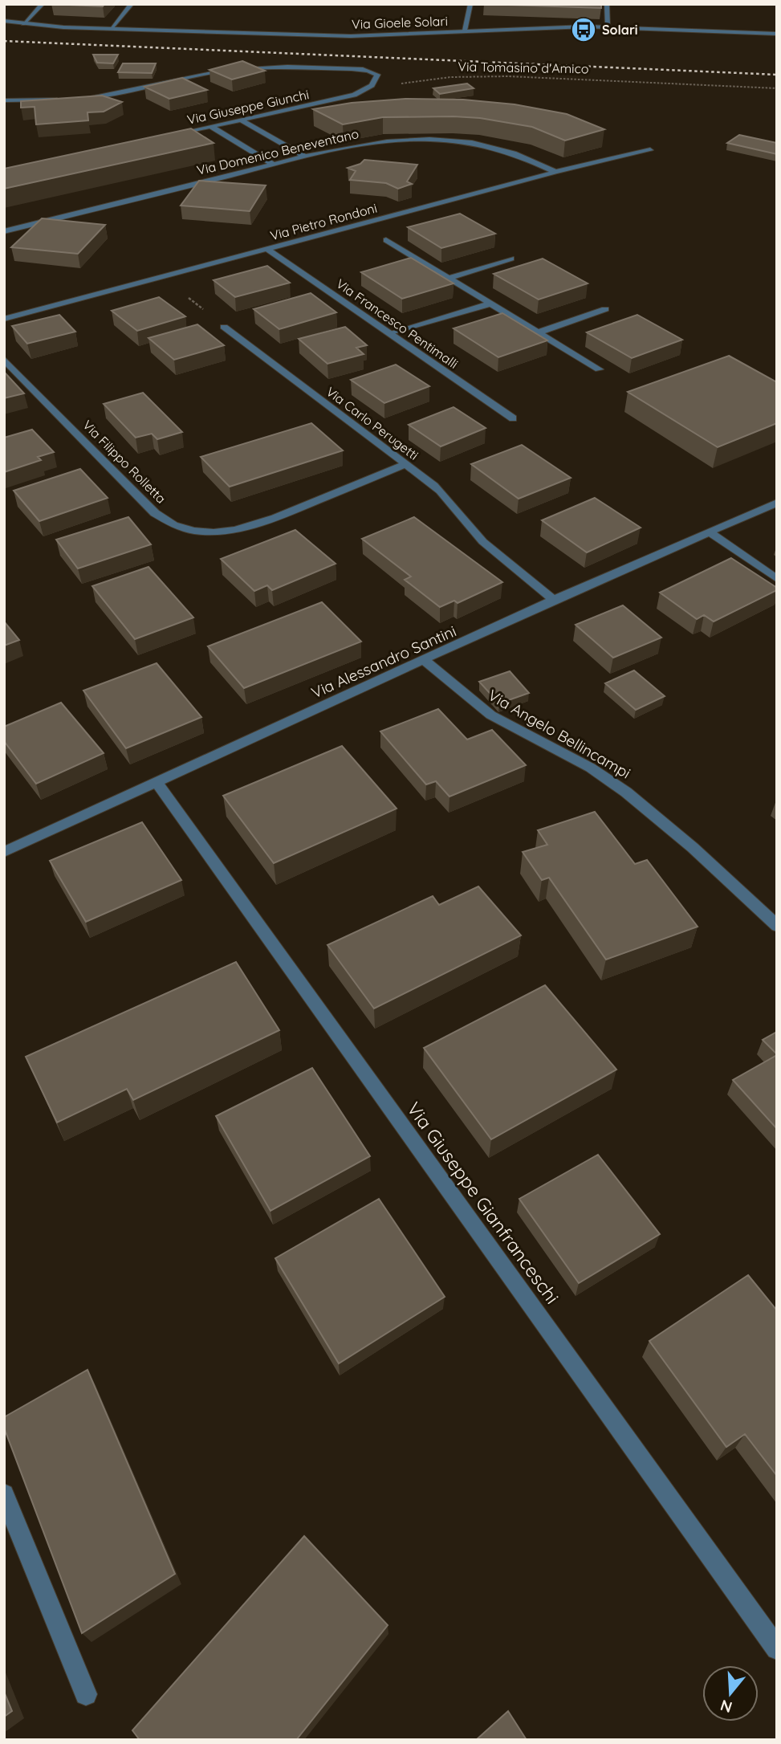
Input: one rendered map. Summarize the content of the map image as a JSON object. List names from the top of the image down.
{
  "streets": {
    "street": [
      "Via Gioele Solari",
      "Via Giuseppe Giunchi",
      "Via Domenico Beneventano",
      "Via Pietro Rondoni",
      "Via Francesco Pentimalli",
      "Via Carlo Perugetti",
      "Via Filippo Rolletta",
      "Via Alessandro Santini",
      "Via Angelo Bellincampi",
      "Via Giuseppe Gianfranceschi"
    ],
    "path": ["Via Tomasino d'Amico"]
  },
  "crossings": [
    ["Via Tomasino d'Amico", "Via Giuseppe Giunchi"],
    ["Via Domenico Beneventano", "Via Pietro Rondoni"],
    ["Via Pietro Rondoni", "Via Francesco Pentimalli"],
    ["Via Carlo Perugetti", "Via Filippo Rolletta"],
    ["Via Carlo Perugetti", "Via Alessandro Santini"],
    ["Via Alessandro Santini", "Via Angelo Bellincampi"],
    ["Via Alessandro Santini", "Via Giuseppe Gianfranceschi"]
  ],
  "places": {
    "bus stop": ["Solari"]
  },
  "north": "bottom"
}
